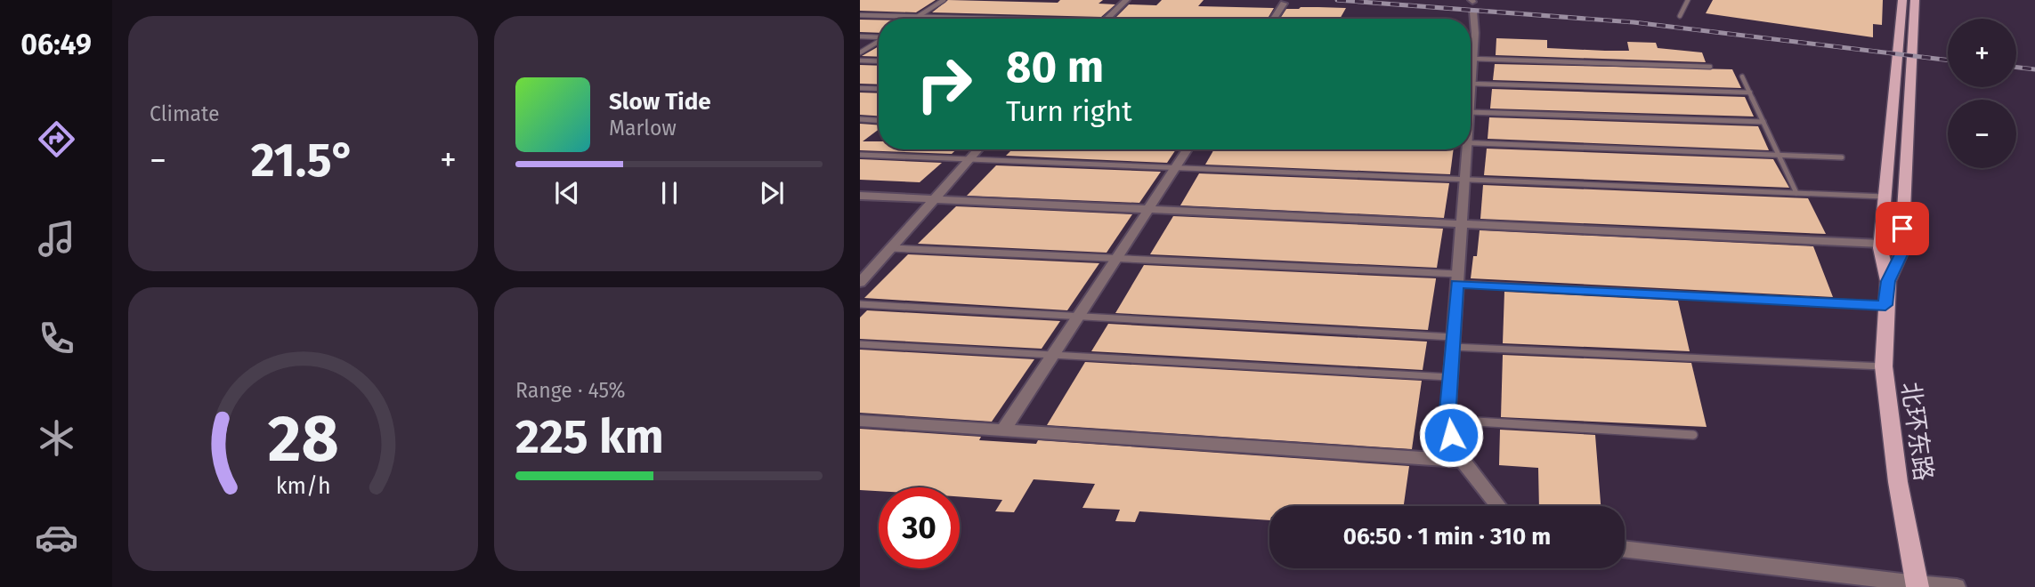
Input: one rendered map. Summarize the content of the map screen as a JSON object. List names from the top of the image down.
{
  "streets": {
    "main road": ["北环东路"]
  },
  "page": {
    "tabs": "06:49",
    "tile": [
      "Climate",
      ["Range · 45%", "225 km"]
    ],
    "map_buttons": ["+", "−"],
    "turn": ["80 m", "Turn right"],
    "song": ["Slow Tide", "Marlow"],
    "heat": ["−", "21.5°", "+"],
    "limit": "30",
    "trip": "06:50 · 1 min · 310 m",
    "gauge": ["28", "km/h"]
  }
}
